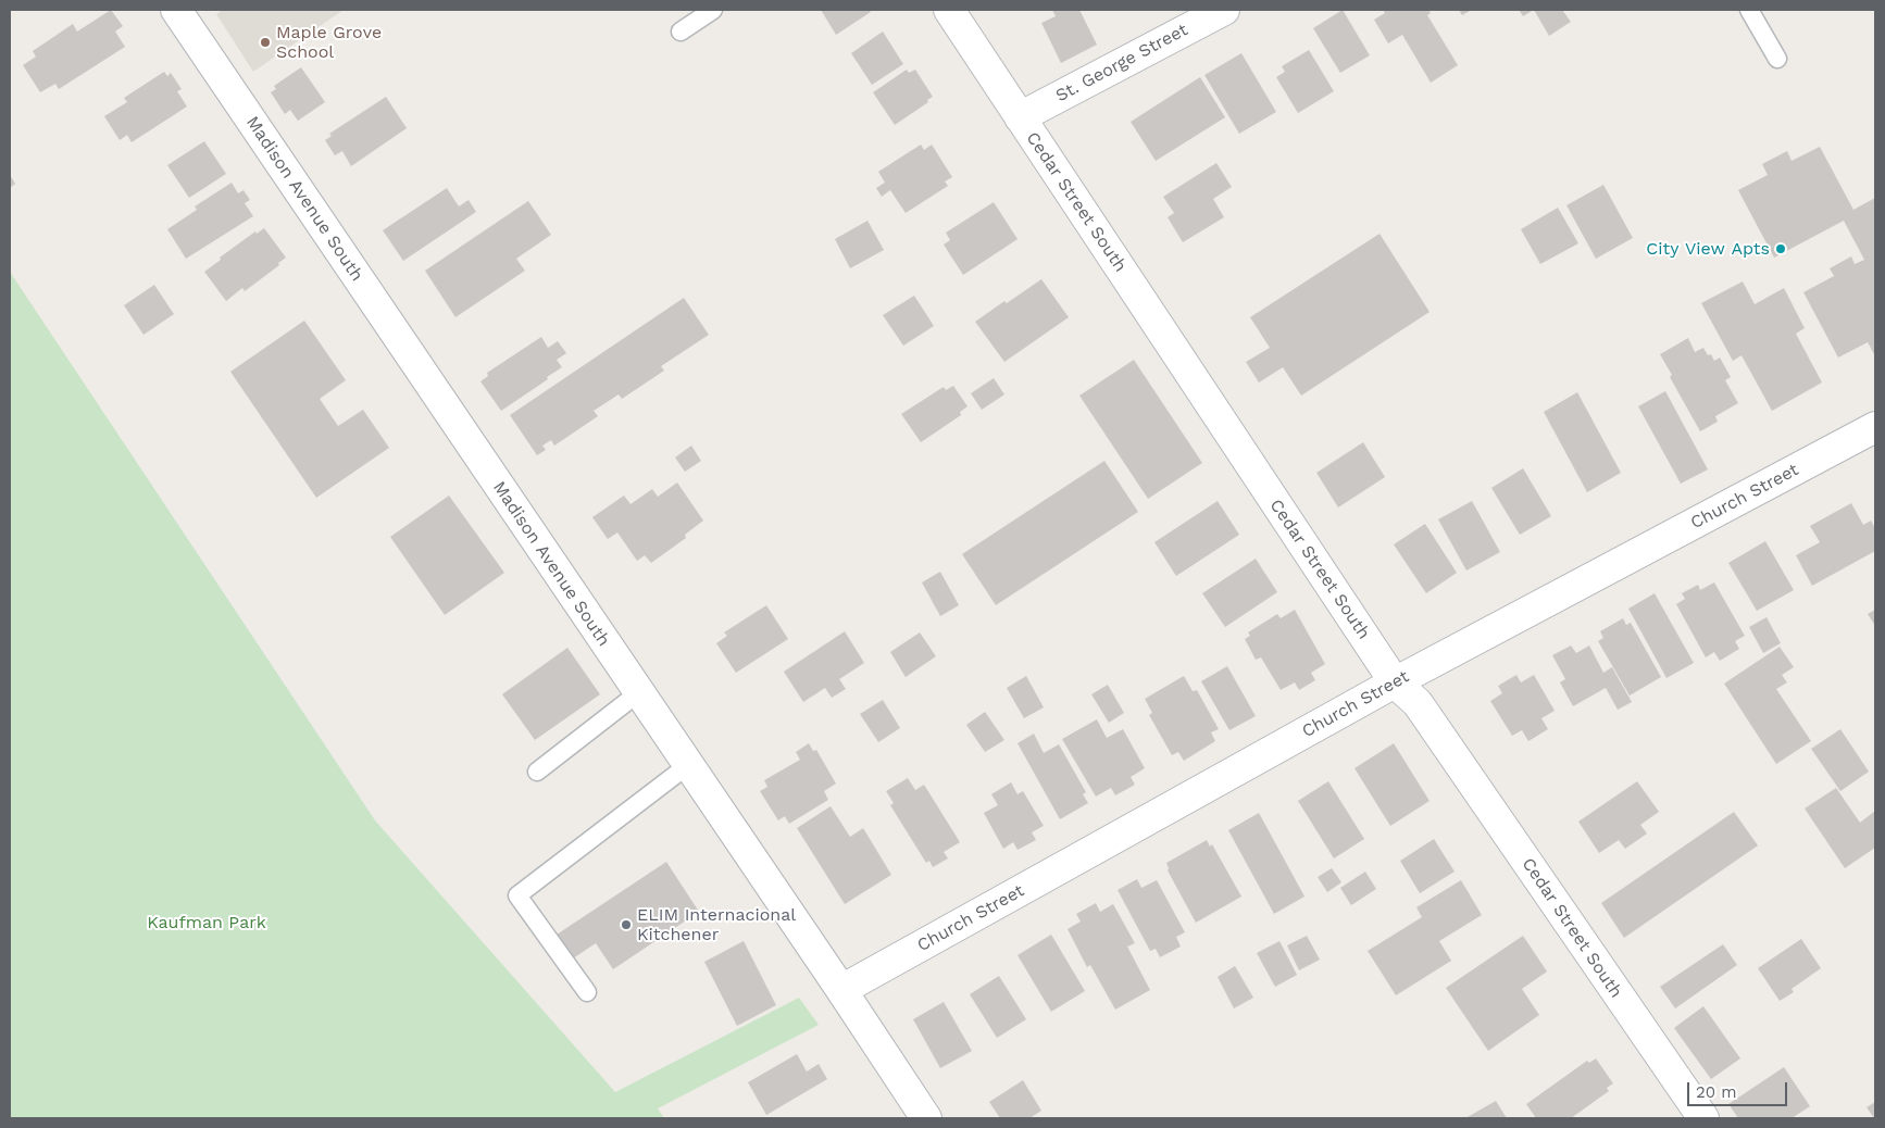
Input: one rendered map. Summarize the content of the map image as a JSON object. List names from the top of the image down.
{
  "streets": {
    "street": [
      "St. George Street",
      "Madison Avenue South",
      "Cedar Street South",
      "Church Street"
    ]
  },
  "crossings": [
    ["St. George Street", "Cedar Street South"],
    ["Madison Avenue South", "Church Street"],
    ["Cedar Street South", "Church Street"]
  ],
  "parks": ["Kaufman Park"],
  "places": ["Maple Grove School", "City View Apts", "ELIM Internacional Kitchener"],
  "scale_bar": "20 m"
}
